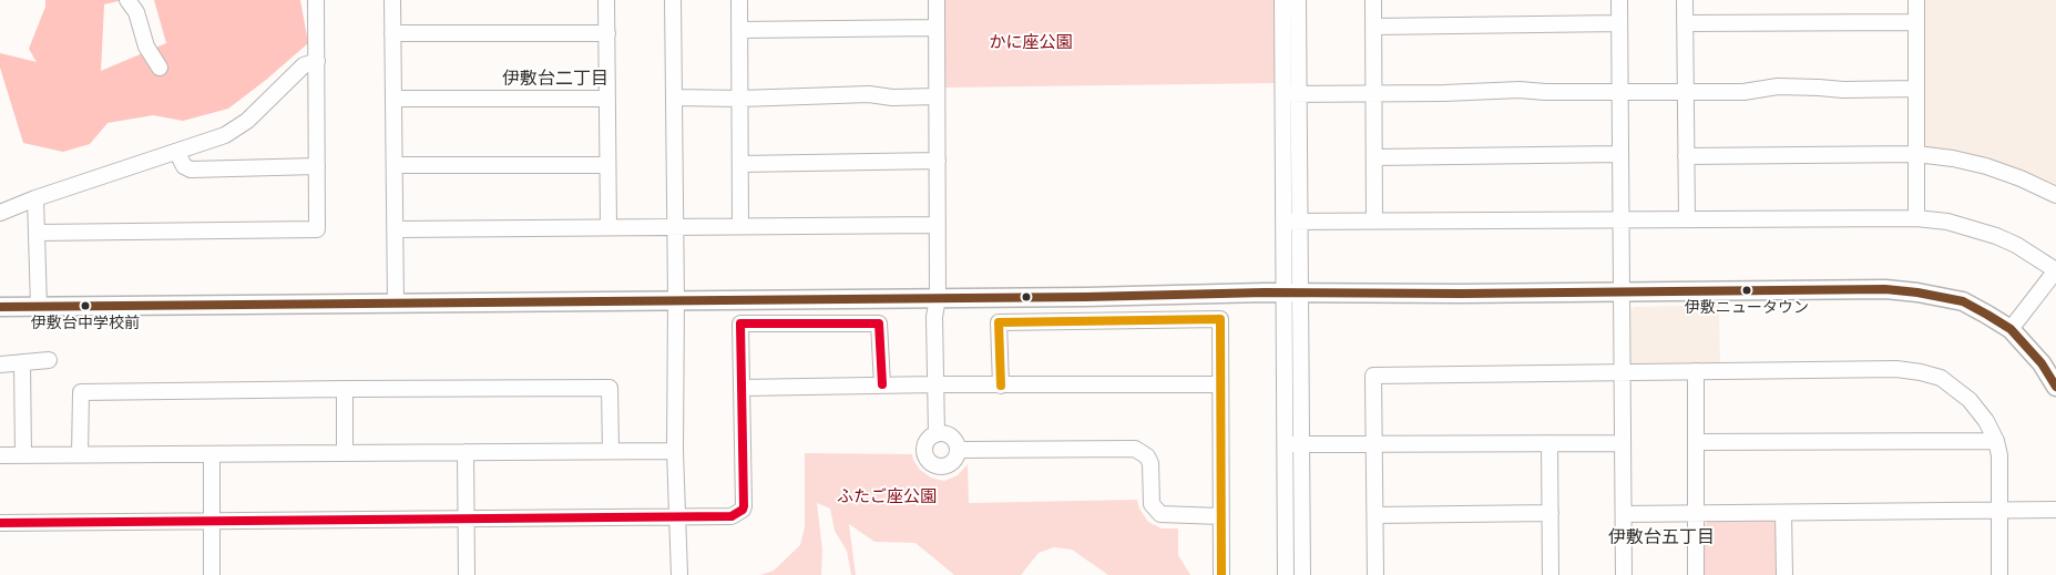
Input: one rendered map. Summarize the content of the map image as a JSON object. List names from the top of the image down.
{
  "districts": ["伊敷台二丁目", "伊敷台五丁目"],
  "parks": ["かに座公園", "ふたご座公園"],
  "places": ["伊敷ニュータウン", "伊敷台中学校前"]
}
